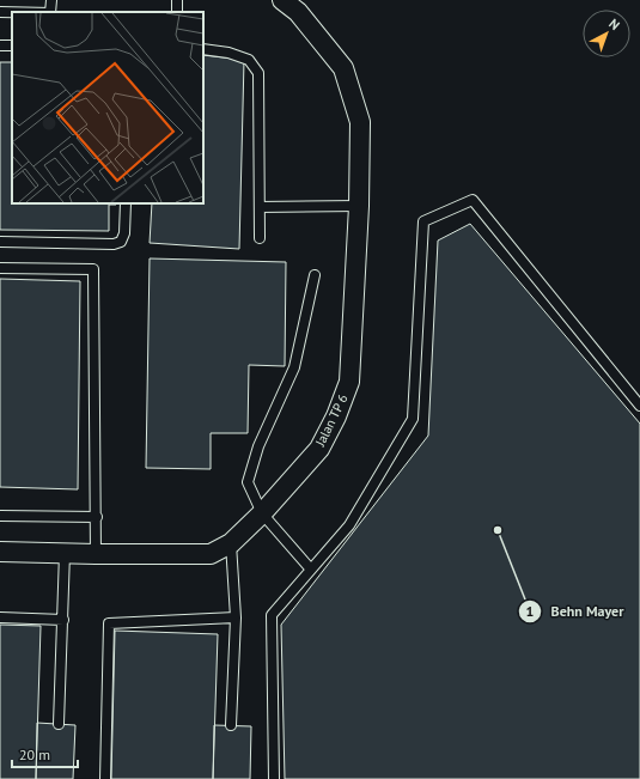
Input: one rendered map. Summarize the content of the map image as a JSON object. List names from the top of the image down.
{
  "streets": {
    "street": ["Jalan TP 6"]
  },
  "places": ["Behn Mayer"],
  "scale_bar": "20 m",
  "north": "top right"
}
